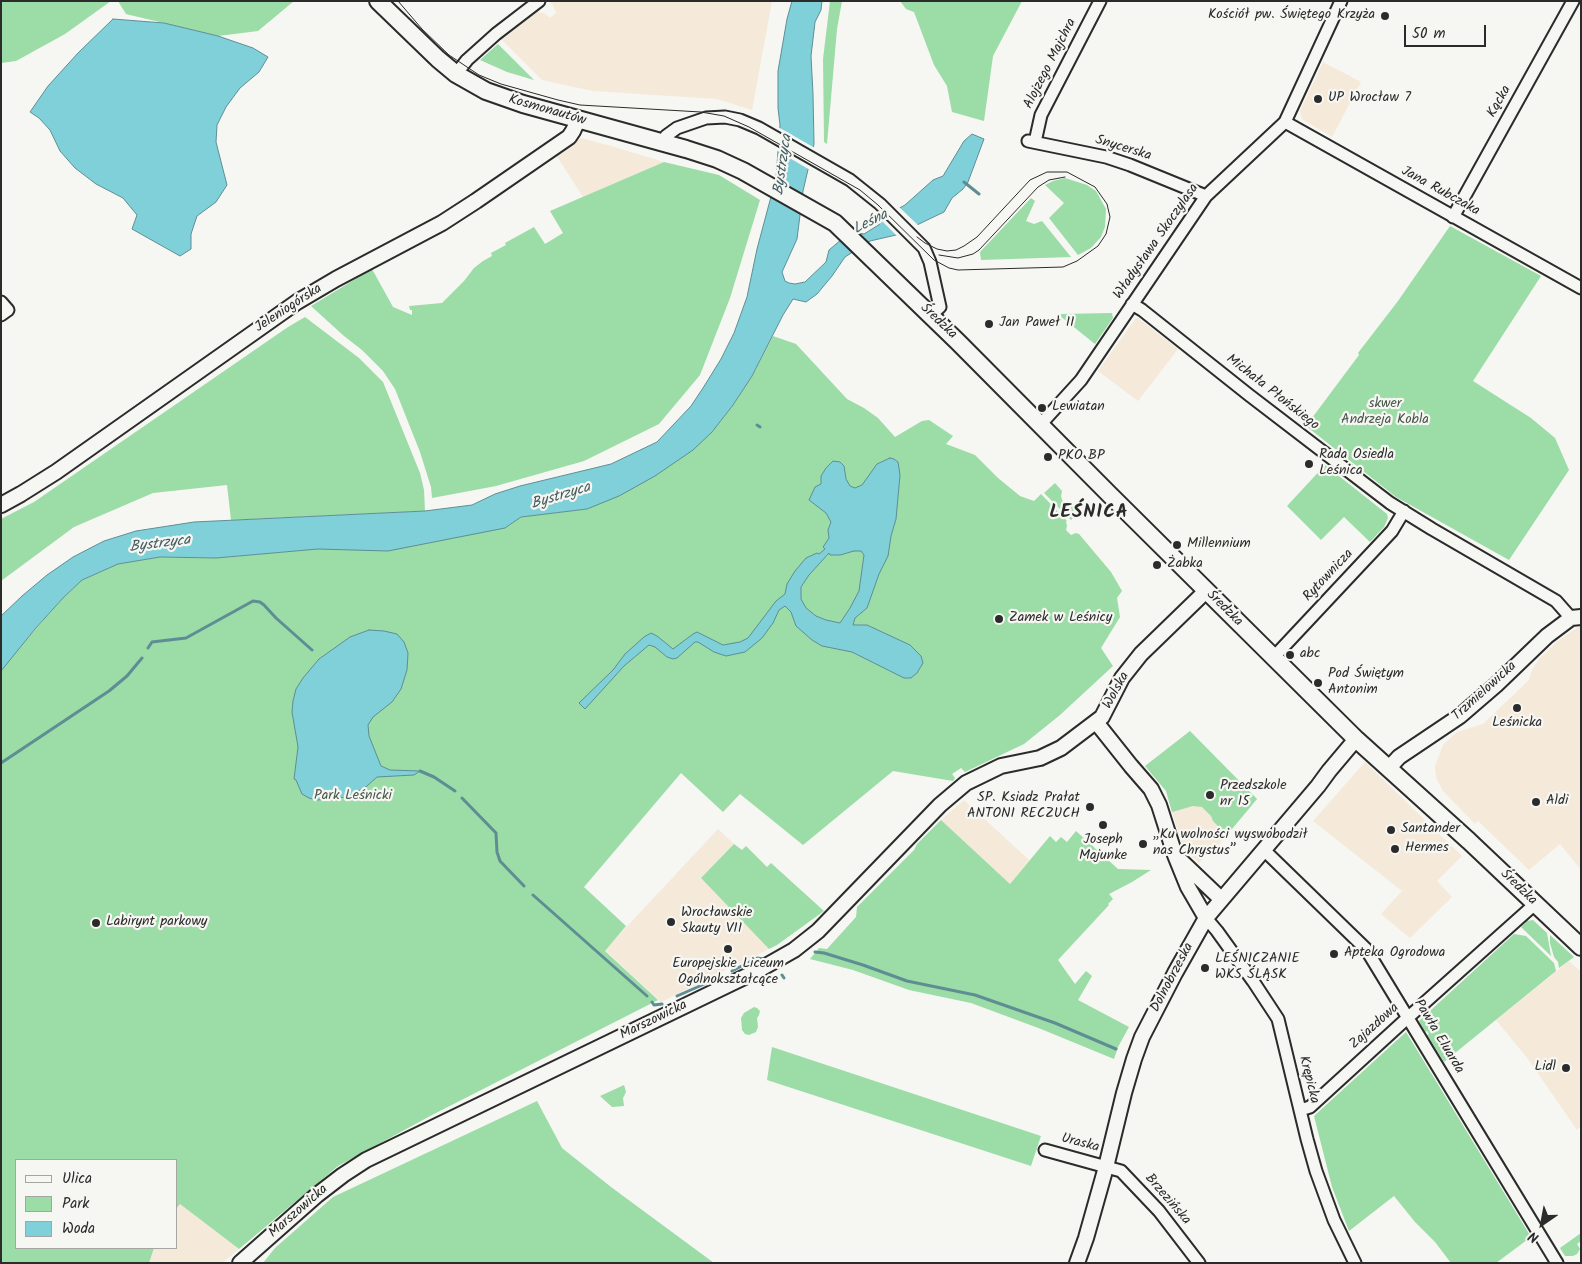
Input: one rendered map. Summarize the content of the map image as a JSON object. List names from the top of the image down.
{
  "streets": {
    "main road": ["Kosmonautów", "Średzka"],
    "street": [
      "Alojzego Majchra",
      "Kącka",
      "Snycerska",
      "Jana Rubczaka",
      "Władysława Skoczylasa",
      "Jeleniogórska",
      "Michała Płońskiego",
      "Rytownicza",
      "Wolska",
      "Trzmielowicka",
      "Dolnobrzeska",
      "Marszowicka",
      "Zajazdowa",
      "Pawła Eluarda",
      "Krępicka",
      "Uraska",
      "Brzezińska"
    ]
  },
  "crossings": [
    ["Alojzego Majchra", "Snycerska"],
    ["Kącka", "Jana Rubczaka"],
    ["Kosmonautów", "Jeleniogórska"],
    ["Kosmonautów", "Średzka"],
    ["Snycerska", "Władysława Skoczylasa"],
    ["Jana Rubczaka", "Władysława Skoczylasa"],
    ["Władysława Skoczylasa", "Średzka"],
    ["Władysława Skoczylasa", "Michała Płońskiego"],
    ["Średzka", "Rytownicza"],
    ["Średzka", "Wolska"],
    ["Średzka", "Trzmielowicka"],
    ["Średzka", "Dolnobrzeska"],
    ["Średzka", "Zajazdowa"],
    ["Michała Płońskiego", "Rytownicza"],
    ["Michała Płońskiego", "Trzmielowicka"],
    ["Wolska", "Dolnobrzeska"],
    ["Wolska", "Marszowicka"],
    ["Wolska", "Krępicka"],
    ["Dolnobrzeska", "Pawła Eluarda"],
    ["Dolnobrzeska", "Krępicka"],
    ["Dolnobrzeska", "Uraska"],
    ["Dolnobrzeska", "Brzezińska"],
    ["Zajazdowa", "Pawła Eluarda"],
    ["Zajazdowa", "Krępicka"],
    ["Uraska", "Brzezińska"]
  ],
  "districts": ["LEŚNICA"],
  "water": ["Bystrzyca", "Leśna"],
  "parks": ["skwer Andrzeja Kobla", "Park Leśnicki"],
  "places": [
    "Kościół pw. Świętego Krzyża",
    "UP Wrocław 7",
    "Jan Paweł II",
    "Lewiatan",
    "PKO BP",
    "Rada Osiedla Leśnica",
    "Millennium",
    "Żabka",
    "Zamek w Leśnicy",
    "abc",
    "Pod Świętym Antonim",
    "Leśnicka",
    "Przedszkole nr 15",
    "Aldi",
    "SP. Ksiadz Prałat ANTONI RECZUCH",
    "Joseph Majunke",
    "Santander",
    "„Ku wolności wyswobodził nas Chrystus”",
    "Hermes",
    "Wrocławskie Skauty VII",
    "Labirynt parkowy",
    "Europejskie Liceum Ogólnokształcące",
    "Apteka Ogrodowa",
    "LEŚNICZANIE WKS ŚLĄSK",
    "Lidl"
  ],
  "legend": ["Ulica", "Park", "Woda"],
  "scale_bar": "50 m",
  "north": "bottom left"
}
